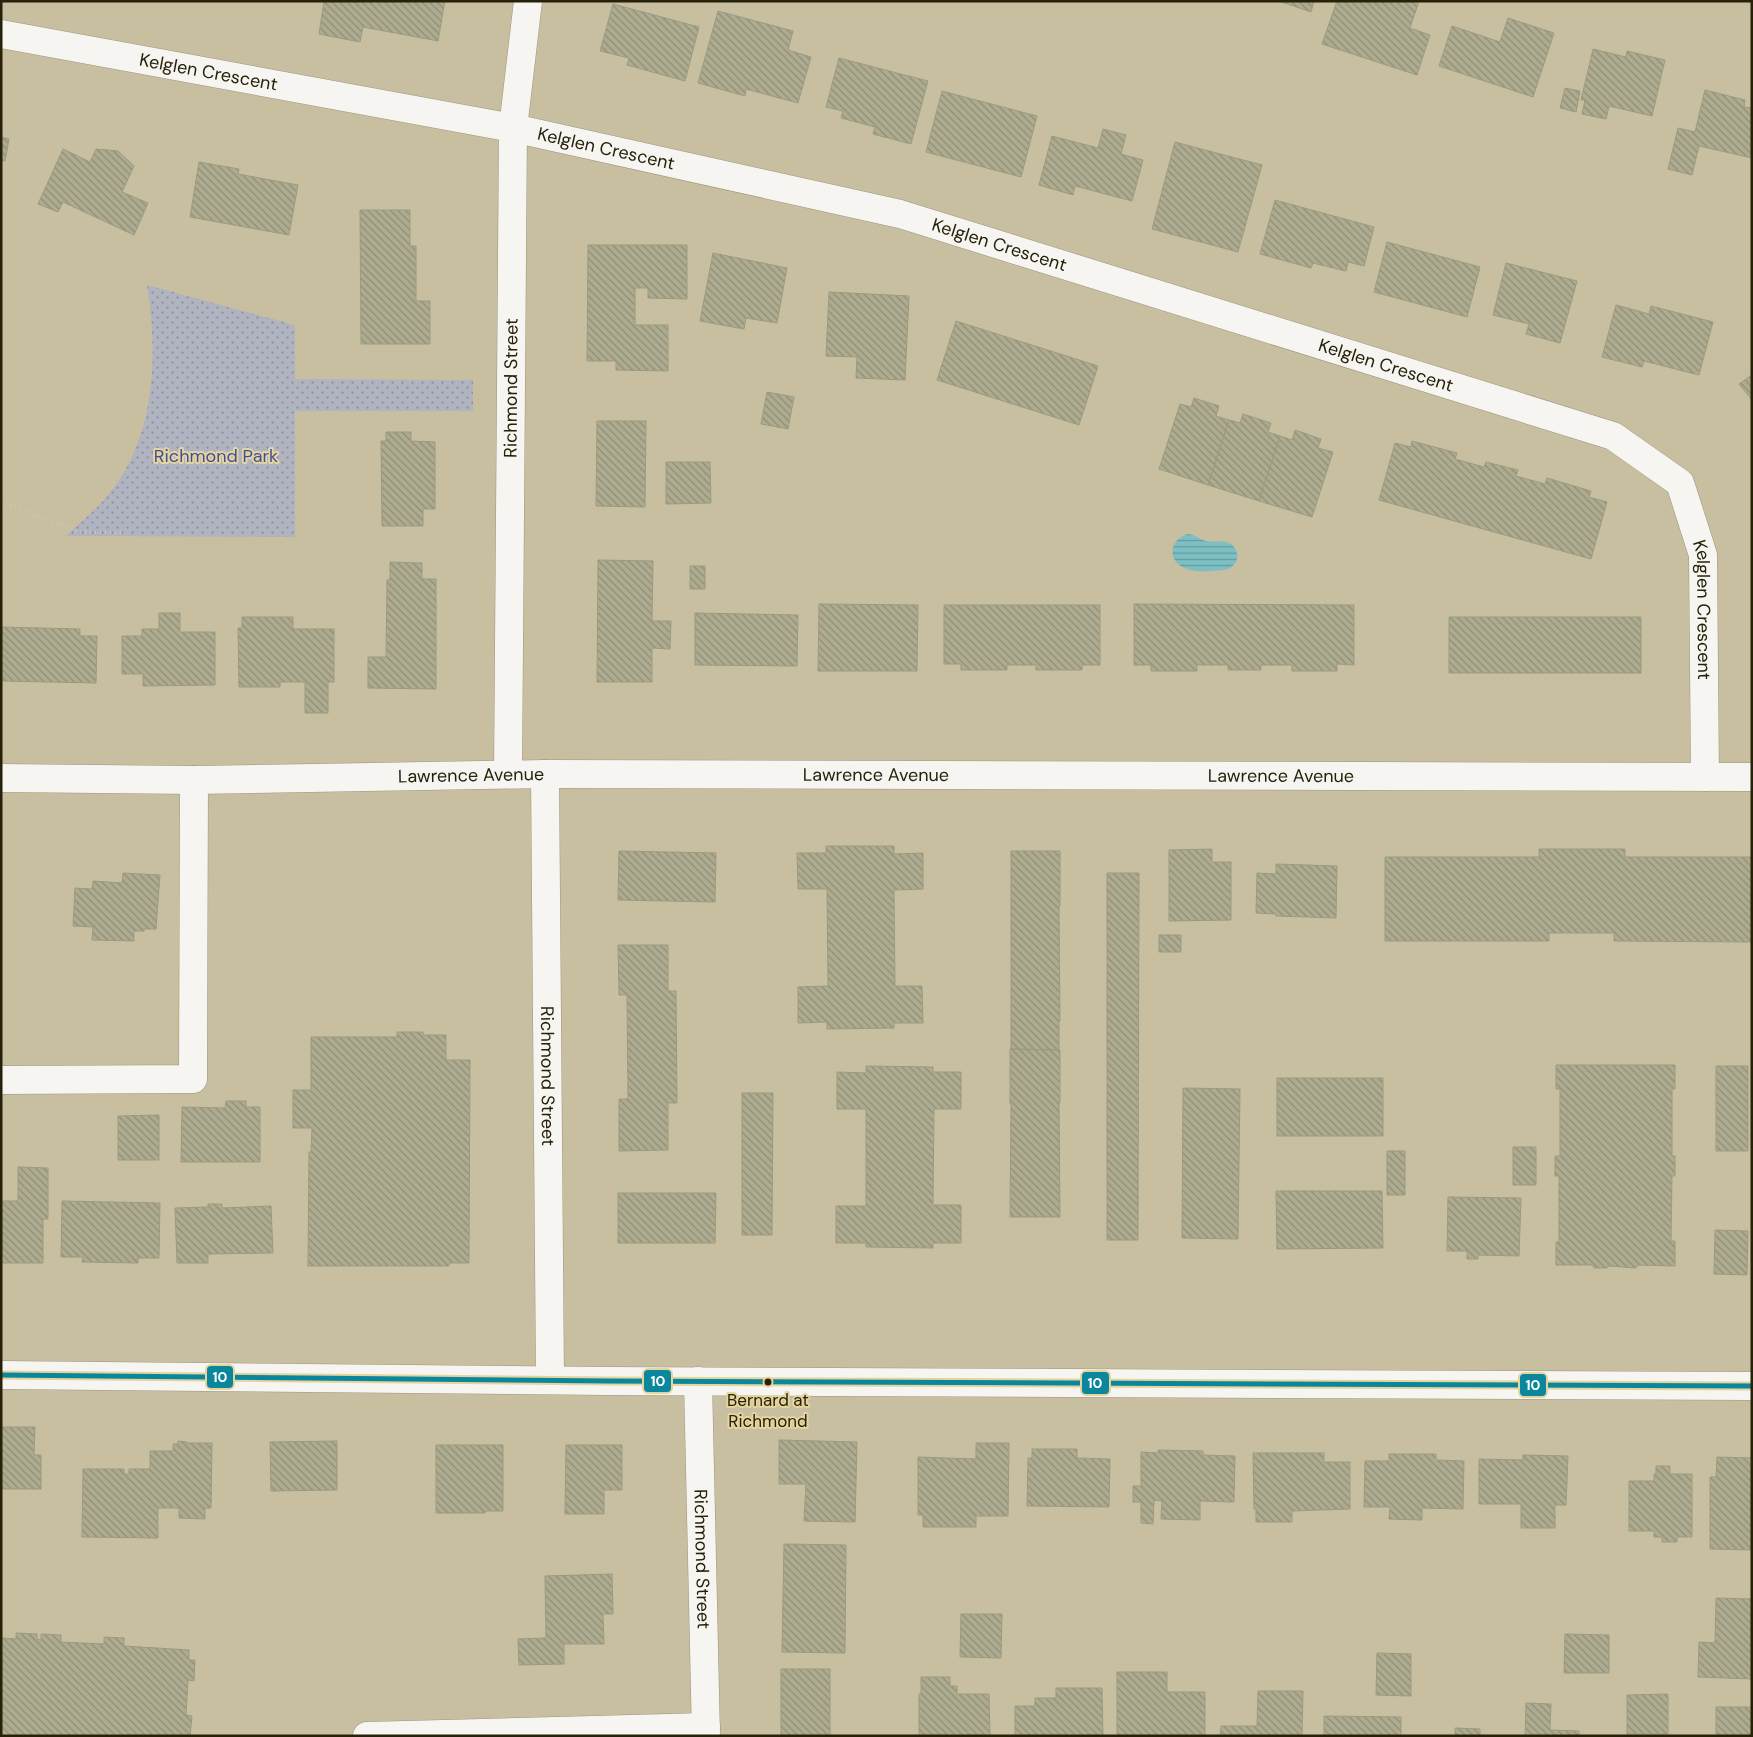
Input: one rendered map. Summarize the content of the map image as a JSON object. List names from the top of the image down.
{
  "streets": {
    "street": ["Kelglen Crescent", "Richmond Street", "Lawrence Avenue"]
  },
  "crossings": [
    ["Kelglen Crescent", "Richmond Street"],
    ["Kelglen Crescent", "Lawrence Avenue"],
    ["Richmond Street", "Lawrence Avenue"]
  ],
  "parks": ["Richmond Park"],
  "places": ["Bernard at Richmond"],
  "lines": ["transit line 10"]
}
